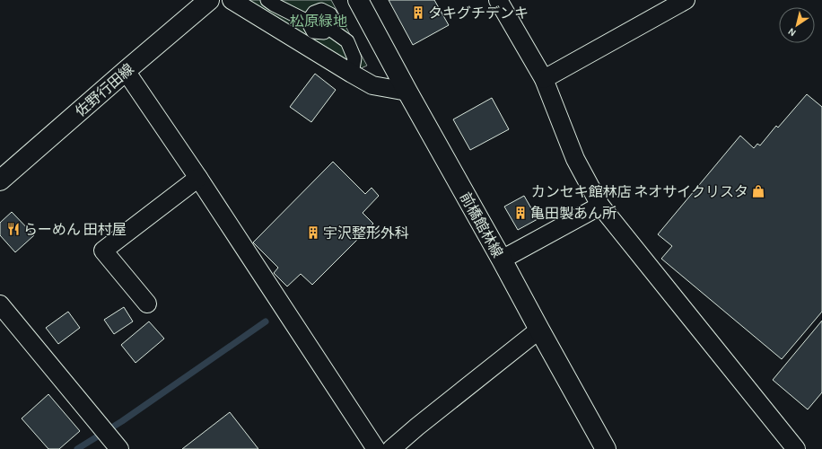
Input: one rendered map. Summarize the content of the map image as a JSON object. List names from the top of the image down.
{
  "streets": {
    "main road": ["佐野行田線", "前橋館林線"]
  },
  "parks": ["松原緑地"],
  "places": {
    "building": ["タキグチデンキ", "亀田製あん所", "宇沢整形外科"],
    "shop": ["カンセキ館林店 ネオサイクリスタ"],
    "restaurant": ["らーめん 田村屋"]
  },
  "north": "bottom left"
}
